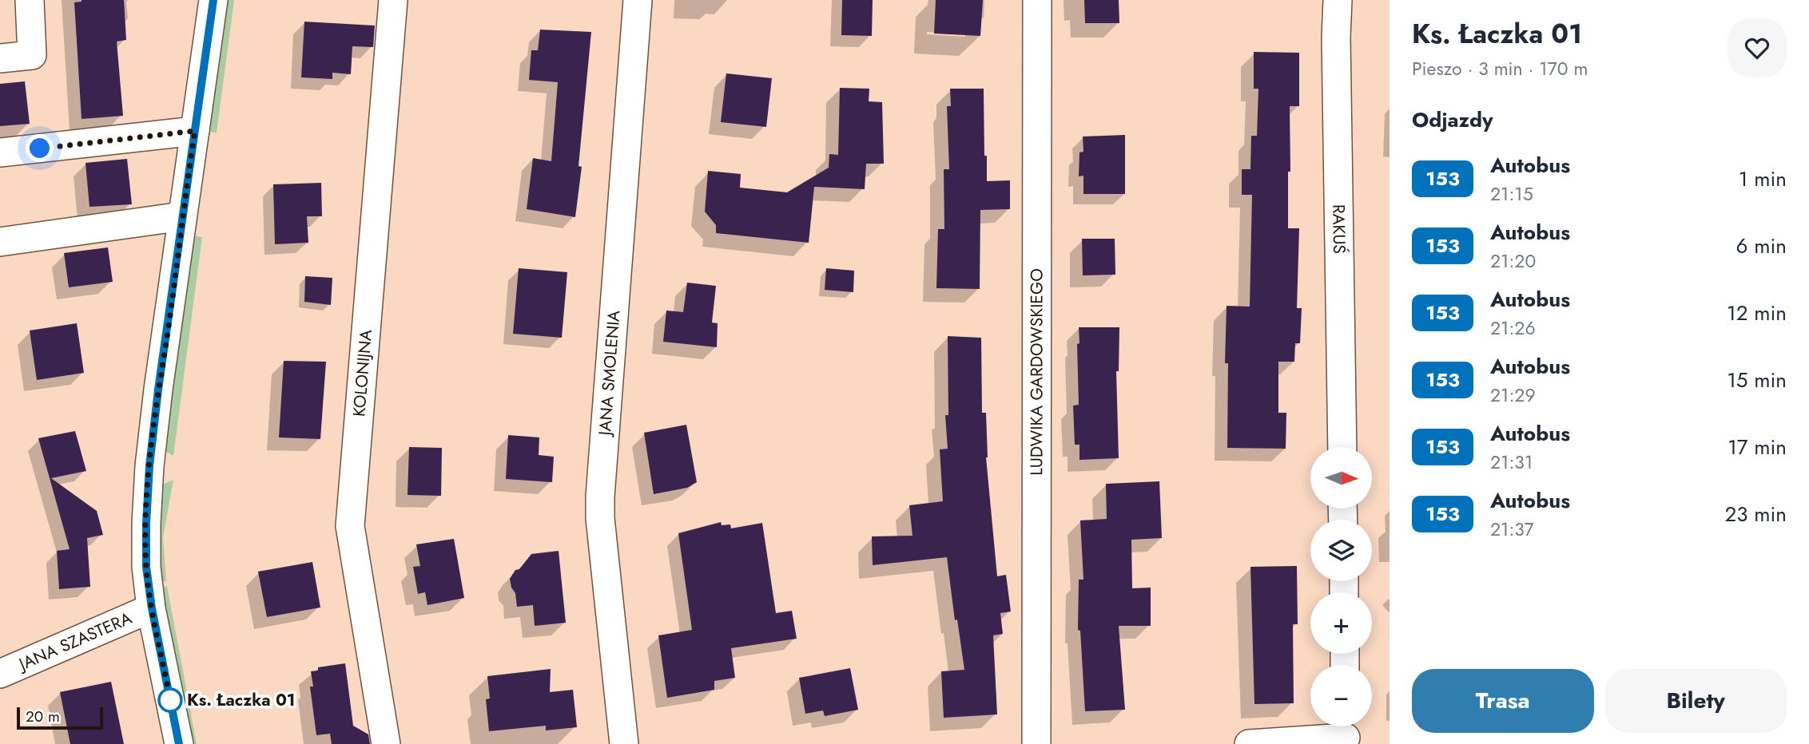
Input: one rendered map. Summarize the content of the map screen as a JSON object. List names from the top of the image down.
{
  "streets": {
    "street": [
      "RAKUŚ",
      "JANA SMOLENIA",
      "LUDWIKA GARDOWSKIEGO",
      "KOLONIJNA",
      "JANA SZASTERA"
    ]
  },
  "places": ["Ks. Łaczka 01"],
  "lines": ["bus line 153"],
  "scale_bar": "20 m",
  "north": "right",
  "page": {
    "heading": [
      ["Ks. Łaczka 01", "Pieszo · 3 min · 170 m"],
      "Odjazdy"
    ],
    "list": [
      {
        "mark": "153",
        "name": "Autobus",
        "note": "21:15",
        "value": "1 min"
      },
      {
        "mark": "153",
        "name": "Autobus",
        "note": "21:20",
        "value": "6 min"
      },
      {
        "mark": "153",
        "name": "Autobus",
        "note": "21:26",
        "value": "12 min"
      },
      {
        "mark": "153",
        "name": "Autobus",
        "note": "21:29",
        "value": "15 min"
      },
      {
        "mark": "153",
        "name": "Autobus",
        "note": "21:31",
        "value": "17 min"
      },
      {
        "mark": "153",
        "name": "Autobus",
        "note": "21:37",
        "value": "23 min"
      }
    ],
    "map_buttons": ["+", "−"],
    "buttons": ["Trasa", "Bilety"],
    "scale": "20 m"
  }
}
